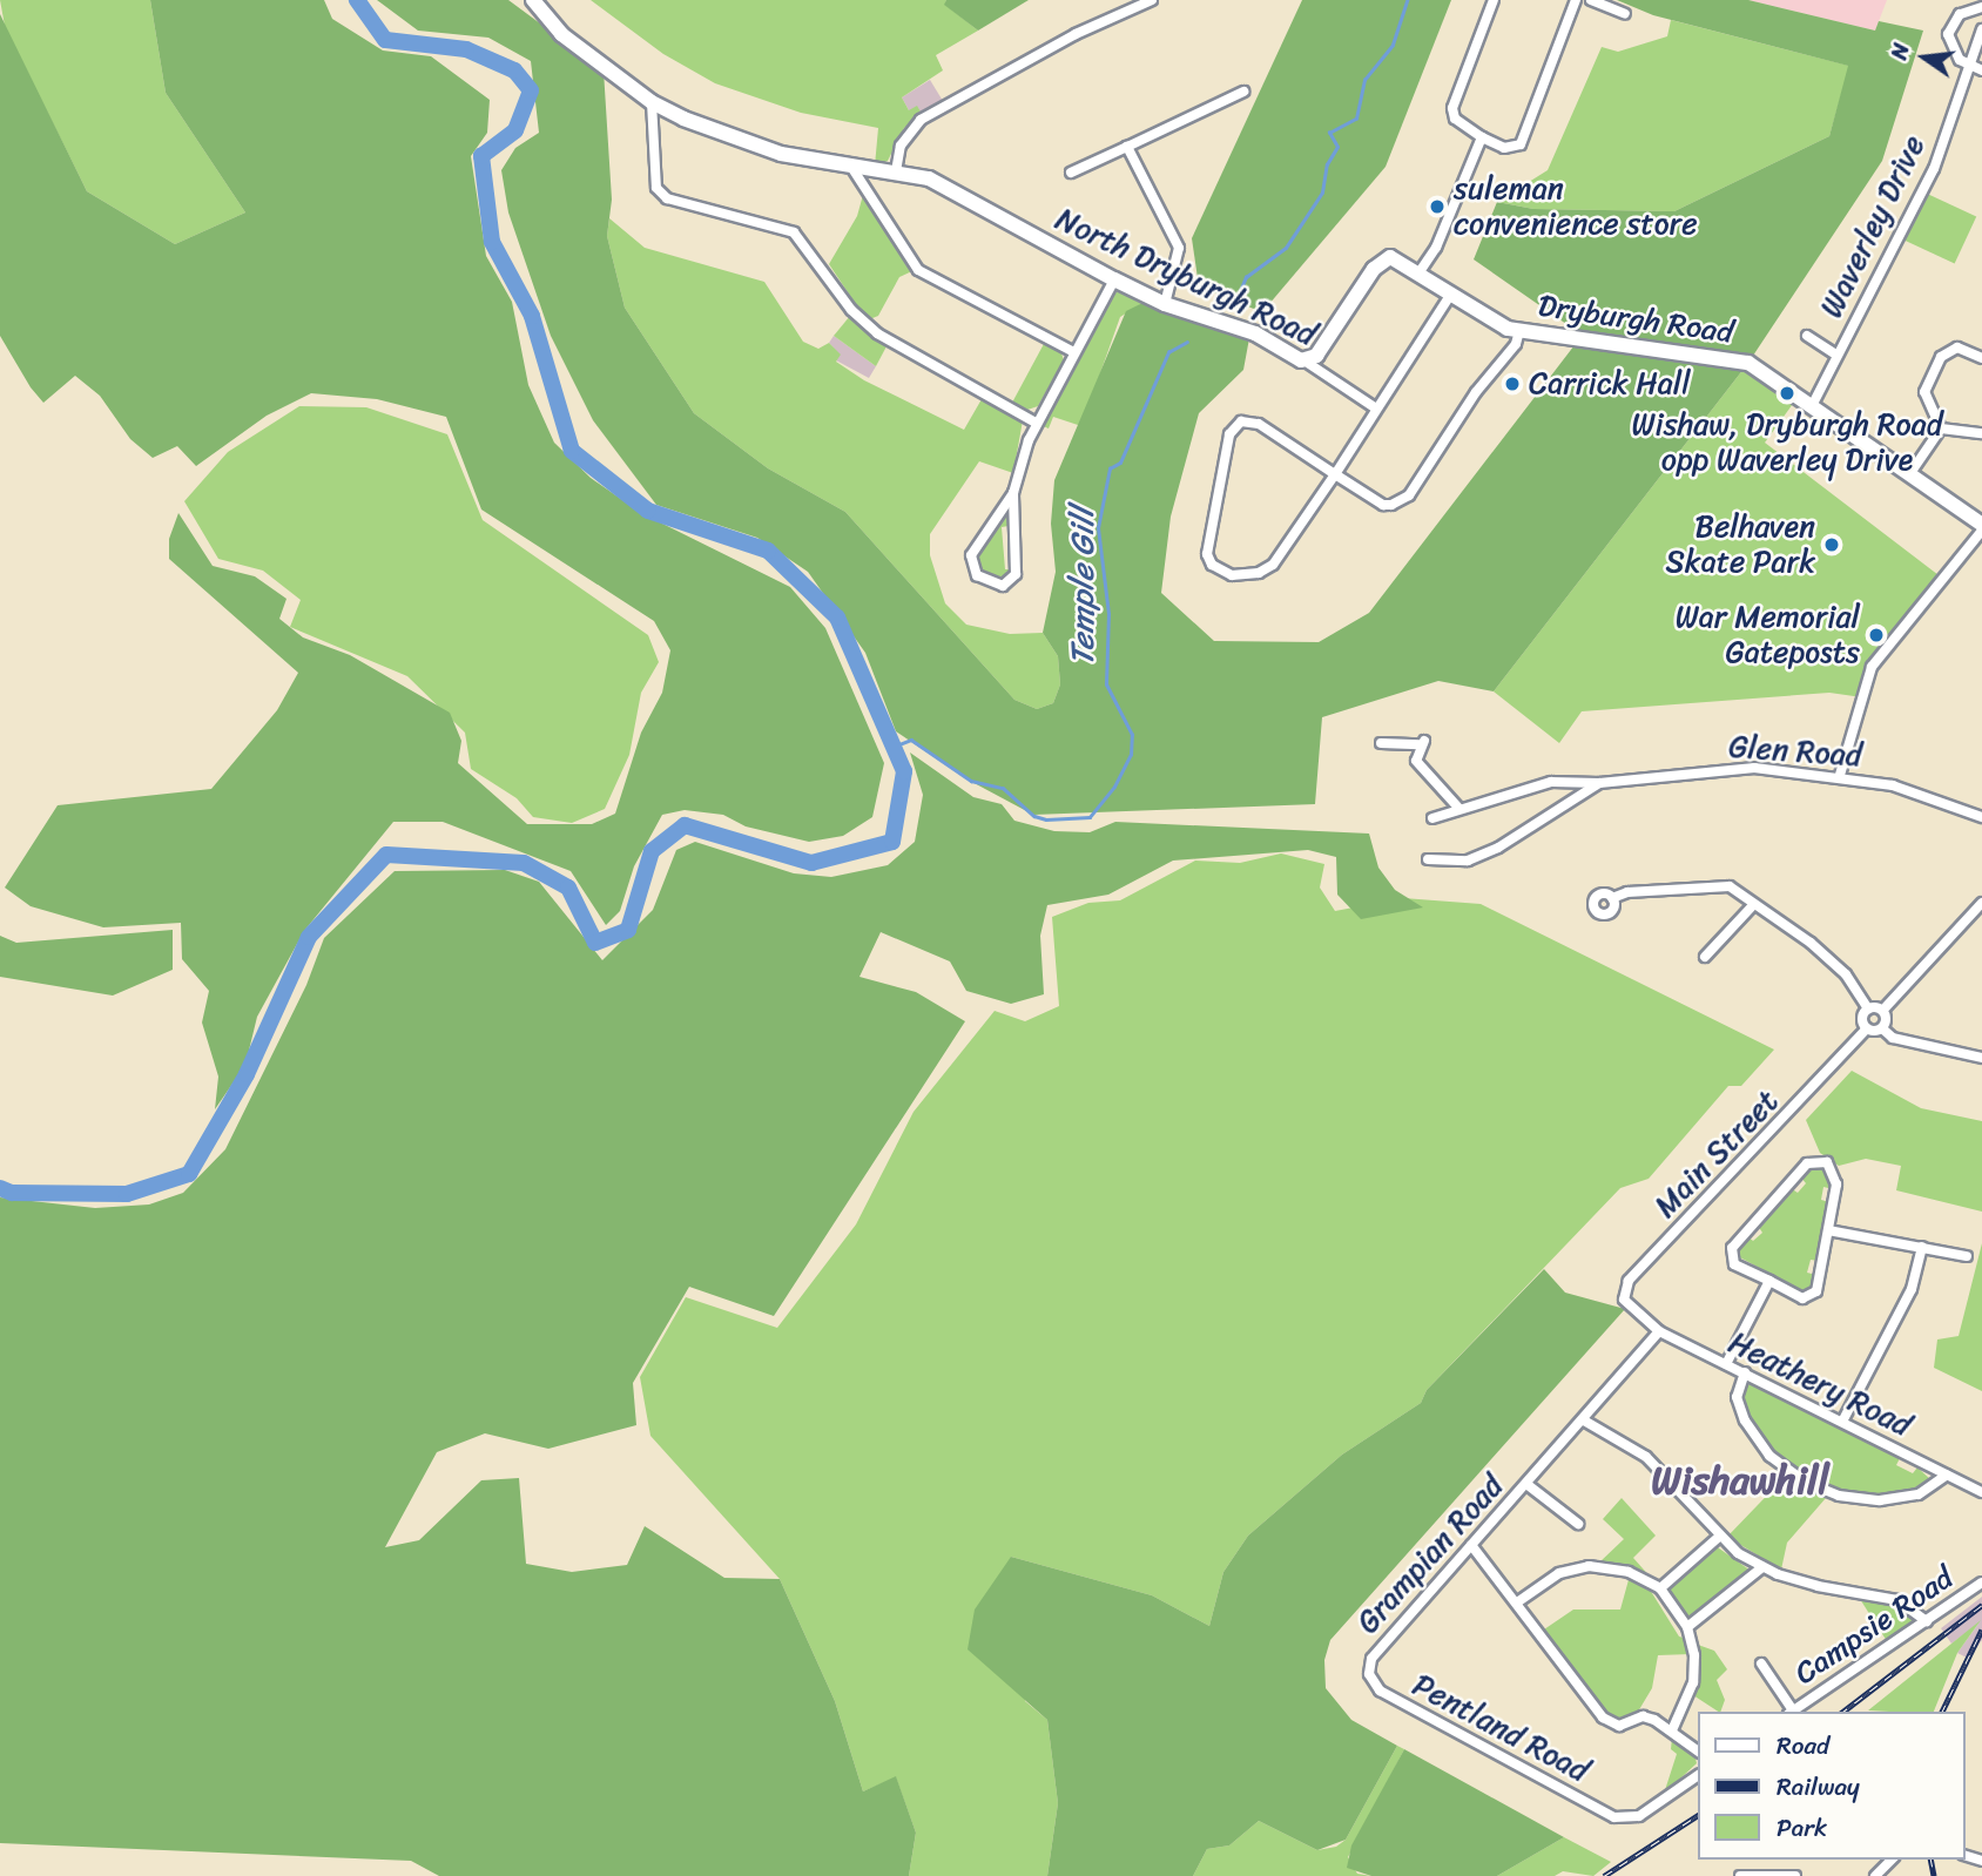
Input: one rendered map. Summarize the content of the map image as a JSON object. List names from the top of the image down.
{
  "streets": {
    "street": [
      "Waverley Drive",
      "North Dryburgh Road",
      "Dryburgh Road",
      "Glen Road",
      "Main Street",
      "Heathery Road",
      "Grampian Road",
      "Campsie Road",
      "Pentland Road"
    ]
  },
  "crossings": [
    ["Waverley Drive", "Dryburgh Road"],
    ["North Dryburgh Road", "Dryburgh Road"],
    ["Main Street", "Heathery Road"],
    ["Heathery Road", "Grampian Road"],
    ["Grampian Road", "Pentland Road"]
  ],
  "districts": ["Wishawhill"],
  "water": ["Temple Gill"],
  "places": [
    "suleman convenience store",
    "Carrick Hall",
    "Wishaw, Dryburgh Road opp Waverley Drive",
    "Belhaven Skate Park",
    "War Memorial Gateposts"
  ],
  "legend": ["Road", "Railway", "Park"],
  "north": "left"
}
